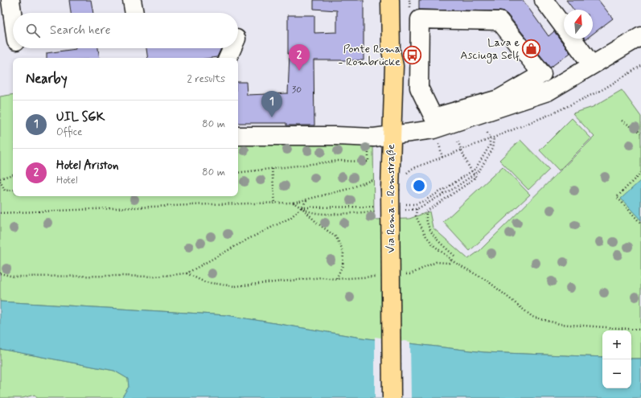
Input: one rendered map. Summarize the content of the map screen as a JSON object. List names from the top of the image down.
{
  "streets": {
    "main road": ["Via Roma - Romstraße"]
  },
  "places": {
    "shop": ["Lava e Asciuga Self"],
    "bus stop": ["Ponte Roma - Rombrücke"]
  },
  "house_numbers": ["30"],
  "north": "top",
  "page": {
    "search": "Search here",
    "pins": ["2", "1"],
    "heading": ["Nearby", "2 results"],
    "list": [
      {
        "mark": "1",
        "name": "UIL SGK",
        "note": "Office",
        "value": "80 m"
      },
      {
        "mark": "2",
        "name": "Hotel Ariston",
        "note": "Hotel",
        "value": "80 m"
      }
    ],
    "map_buttons": ["+", "−"]
  }
}
